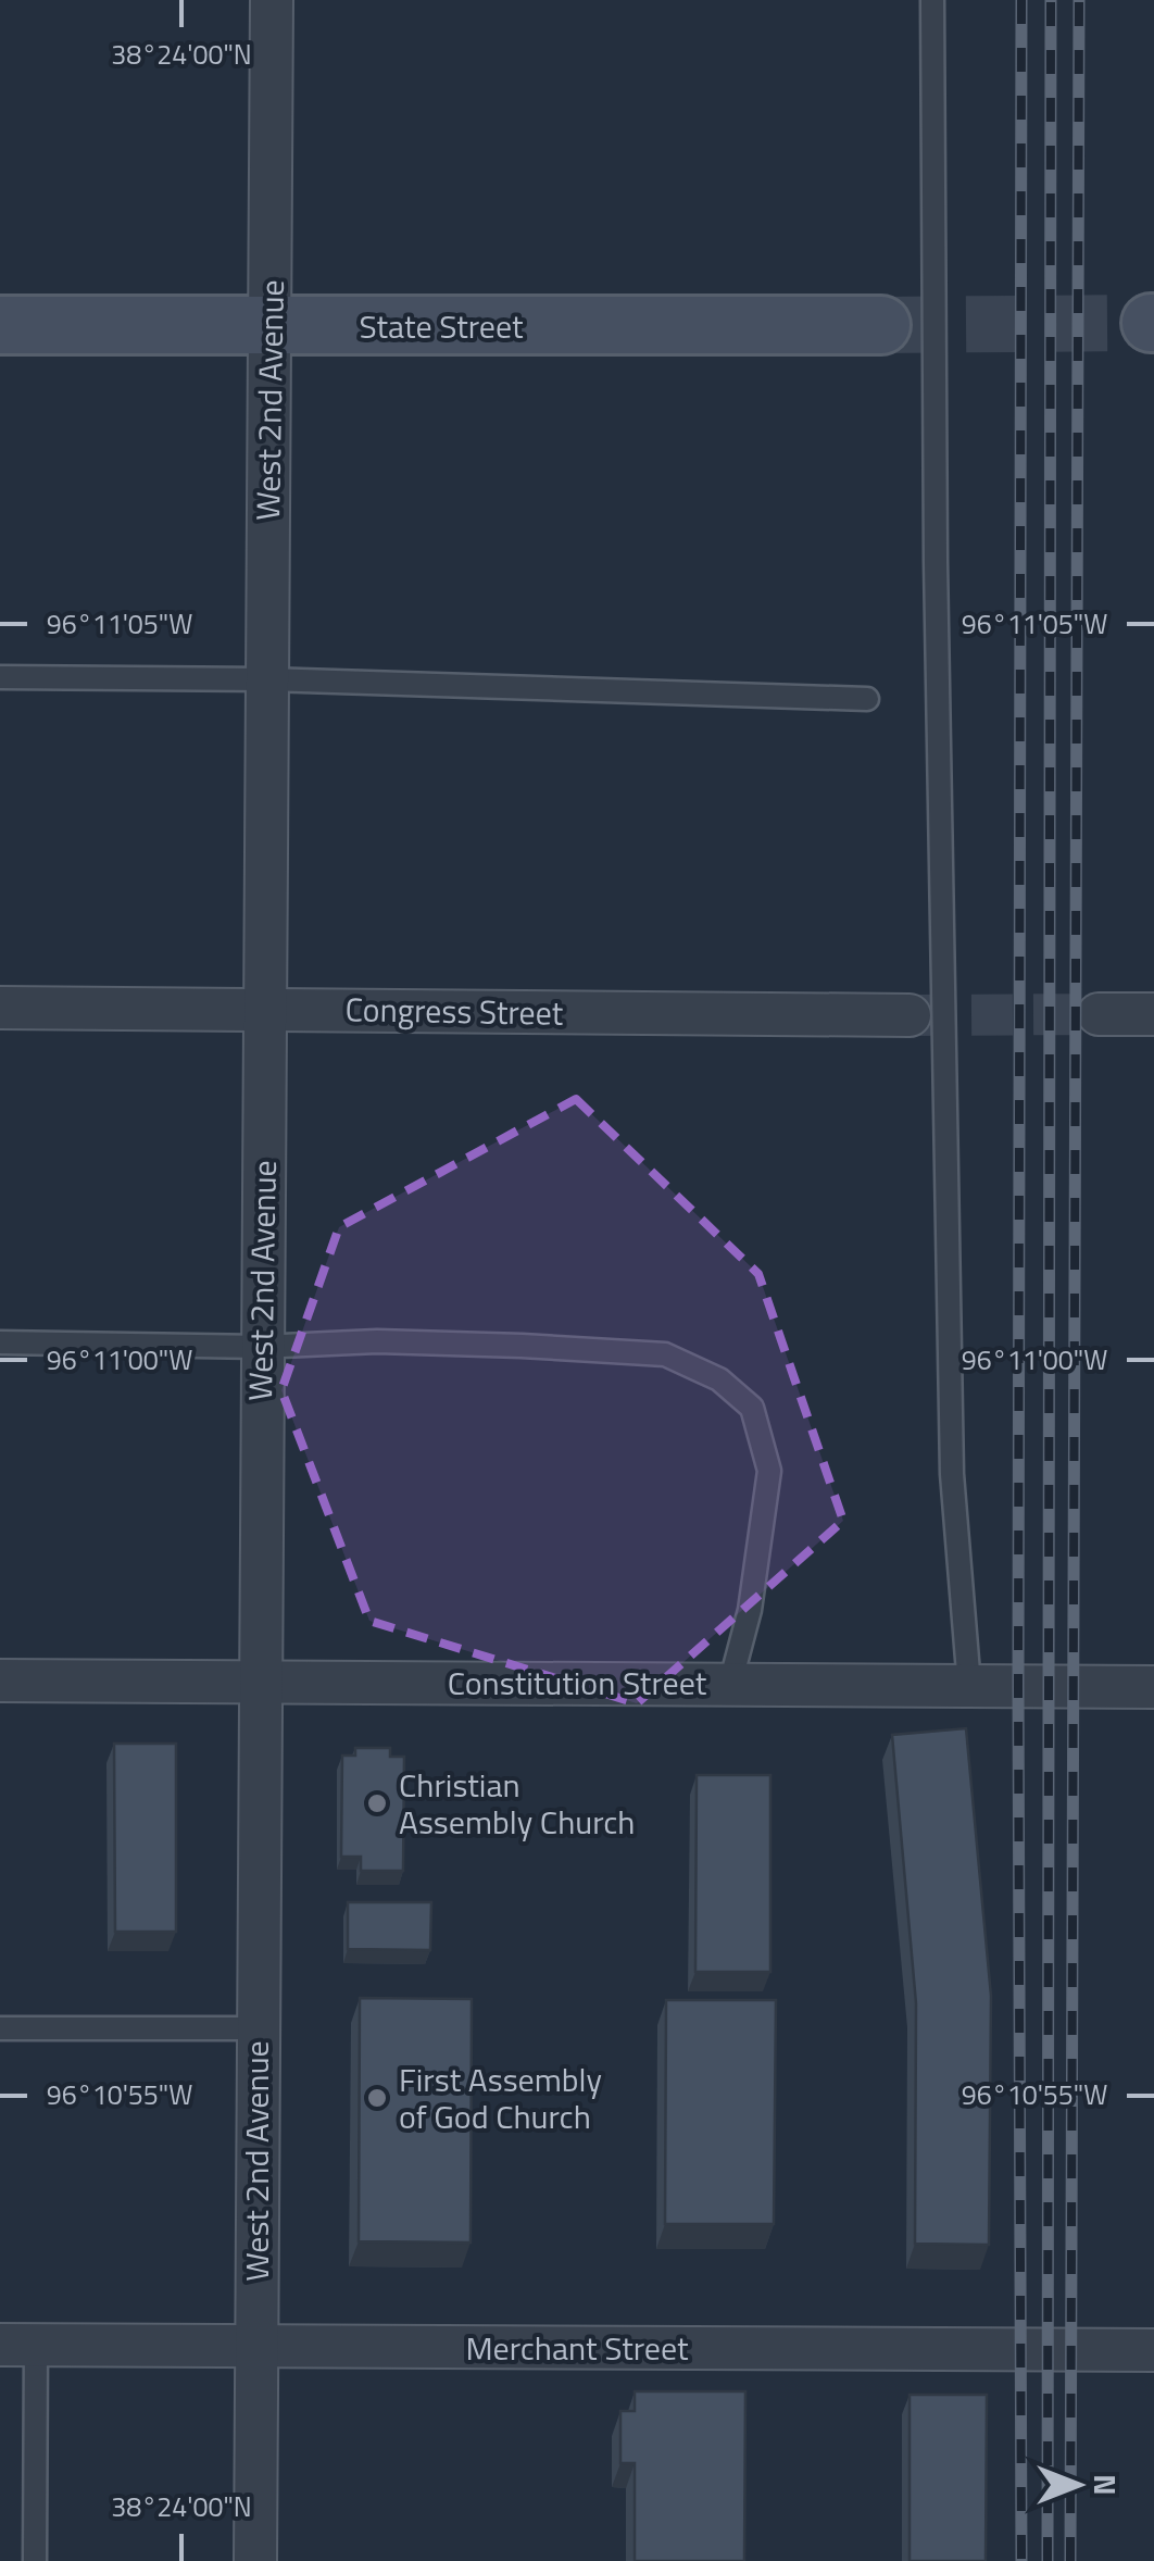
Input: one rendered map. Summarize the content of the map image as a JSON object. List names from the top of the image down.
{
  "streets": {
    "street": [
      "State Street",
      "West 2nd Avenue",
      "Congress Street",
      "Constitution Street",
      "Merchant Street"
    ]
  },
  "crossings": [
    ["State Street", "West 2nd Avenue"],
    ["West 2nd Avenue", "Congress Street"],
    ["West 2nd Avenue", "Constitution Street"],
    ["West 2nd Avenue", "Merchant Street"]
  ],
  "places": ["Christian Assembly Church", "First Assembly of God Church"],
  "north": "right",
  "coordinates": [
    "38°24'00\"N",
    "96°11'05\"W",
    "96°11'00\"W",
    "96°10'55\"W"
  ]
}
